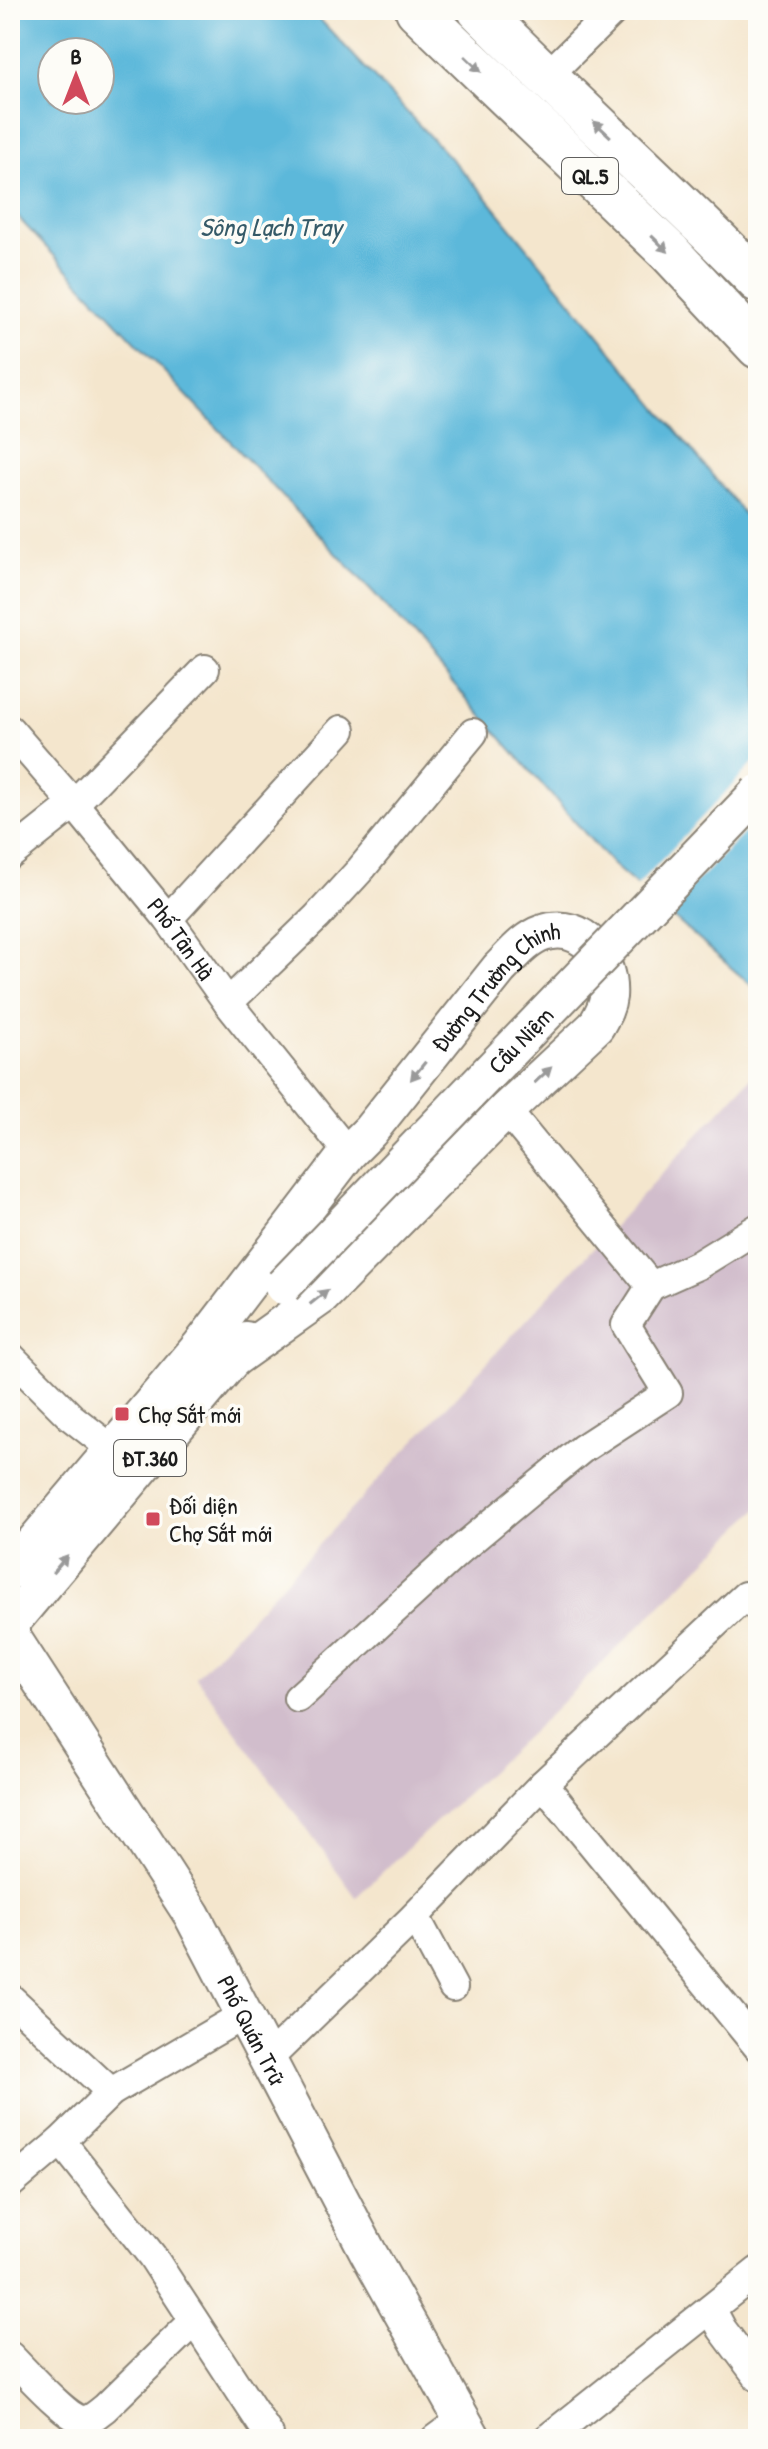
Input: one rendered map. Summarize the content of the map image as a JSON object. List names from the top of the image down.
{
  "streets": {
    "highway": ["QL.5"],
    "main road": [
      "Đường Trường Chinh",
      "Cầu Niệm",
      "ĐT.360",
      "Phố Quán Trữ"
    ],
    "street": ["Phố Tân Hà"]
  },
  "crossings": [
    ["Phố Tân Hà", "Đường Trường Chinh"],
    ["Đường Trường Chinh", "Cầu Niệm"]
  ],
  "water": ["Sông Lạch Tray"],
  "places": {
    "transit": ["Chợ Sắt mới", "Đối diện Chợ Sắt mới"]
  },
  "north": "top"
}
